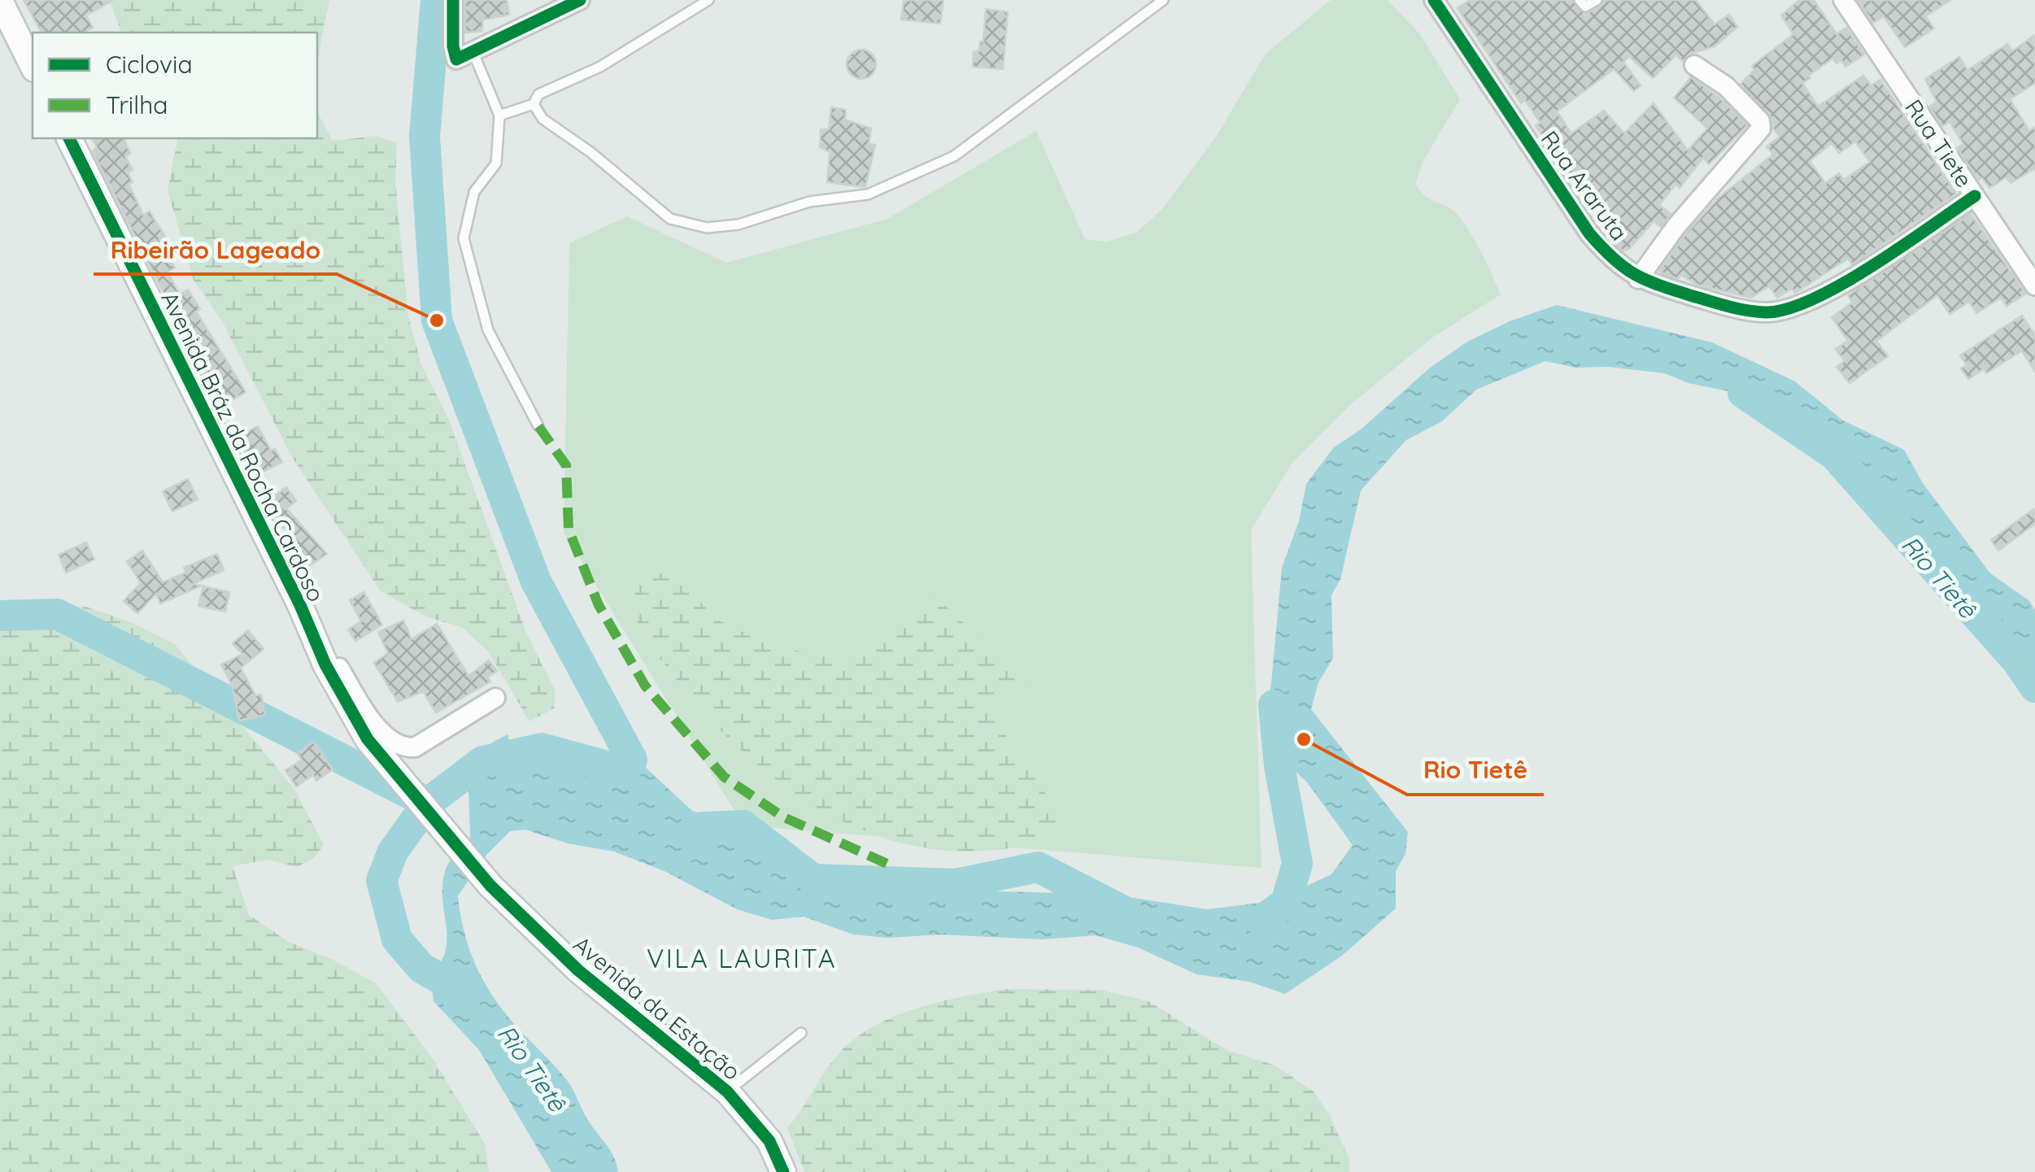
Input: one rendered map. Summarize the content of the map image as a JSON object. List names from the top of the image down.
{
  "streets": {
    "street": [
      "Rua Tiete",
      "Rua Araruta",
      "Avenida Bráz da Rocha Cardoso",
      "Avenida da Estação"
    ]
  },
  "crossings": [
    ["Rua Tiete", "Rua Araruta"],
    ["Avenida Bráz da Rocha Cardoso", "Avenida da Estação"]
  ],
  "districts": ["VILA LAURITA"],
  "water": ["Rio Tietê"],
  "places": ["Ribeirão Lageado", "Rio Tietê"],
  "legend": ["Ciclovia", "Trilha"]
}
